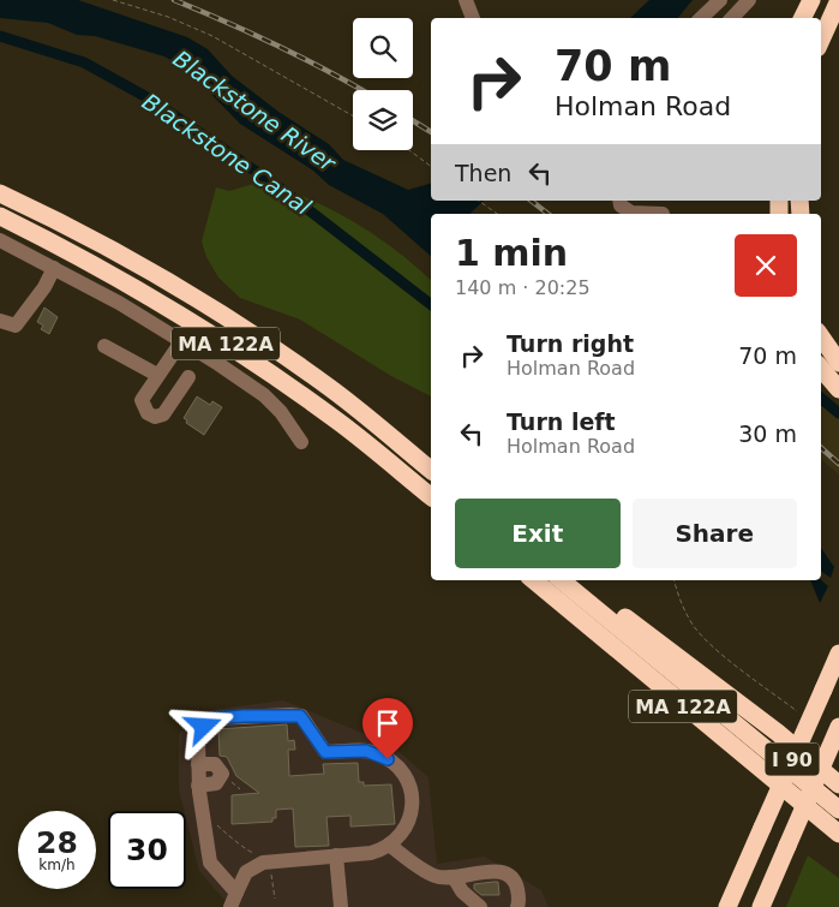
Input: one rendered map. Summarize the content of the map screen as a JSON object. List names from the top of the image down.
{
  "streets": {
    "highway": ["MA 122A", "I 90"]
  },
  "water": ["Blackstone River", "Blackstone Canal"],
  "page": {
    "turn": ["70 m", "Holman Road"],
    "then": "Then",
    "heading": ["1 min", "140 m · 20:25"],
    "list": [
      {
        "name": "Turn right",
        "note": "Holman Road",
        "value": "70 m"
      },
      {
        "name": "Turn left",
        "note": "Holman Road",
        "value": "30 m"
      }
    ],
    "buttons": ["Exit", "Share"],
    "speed": "28 km/h",
    "limit": "30"
  }
}
